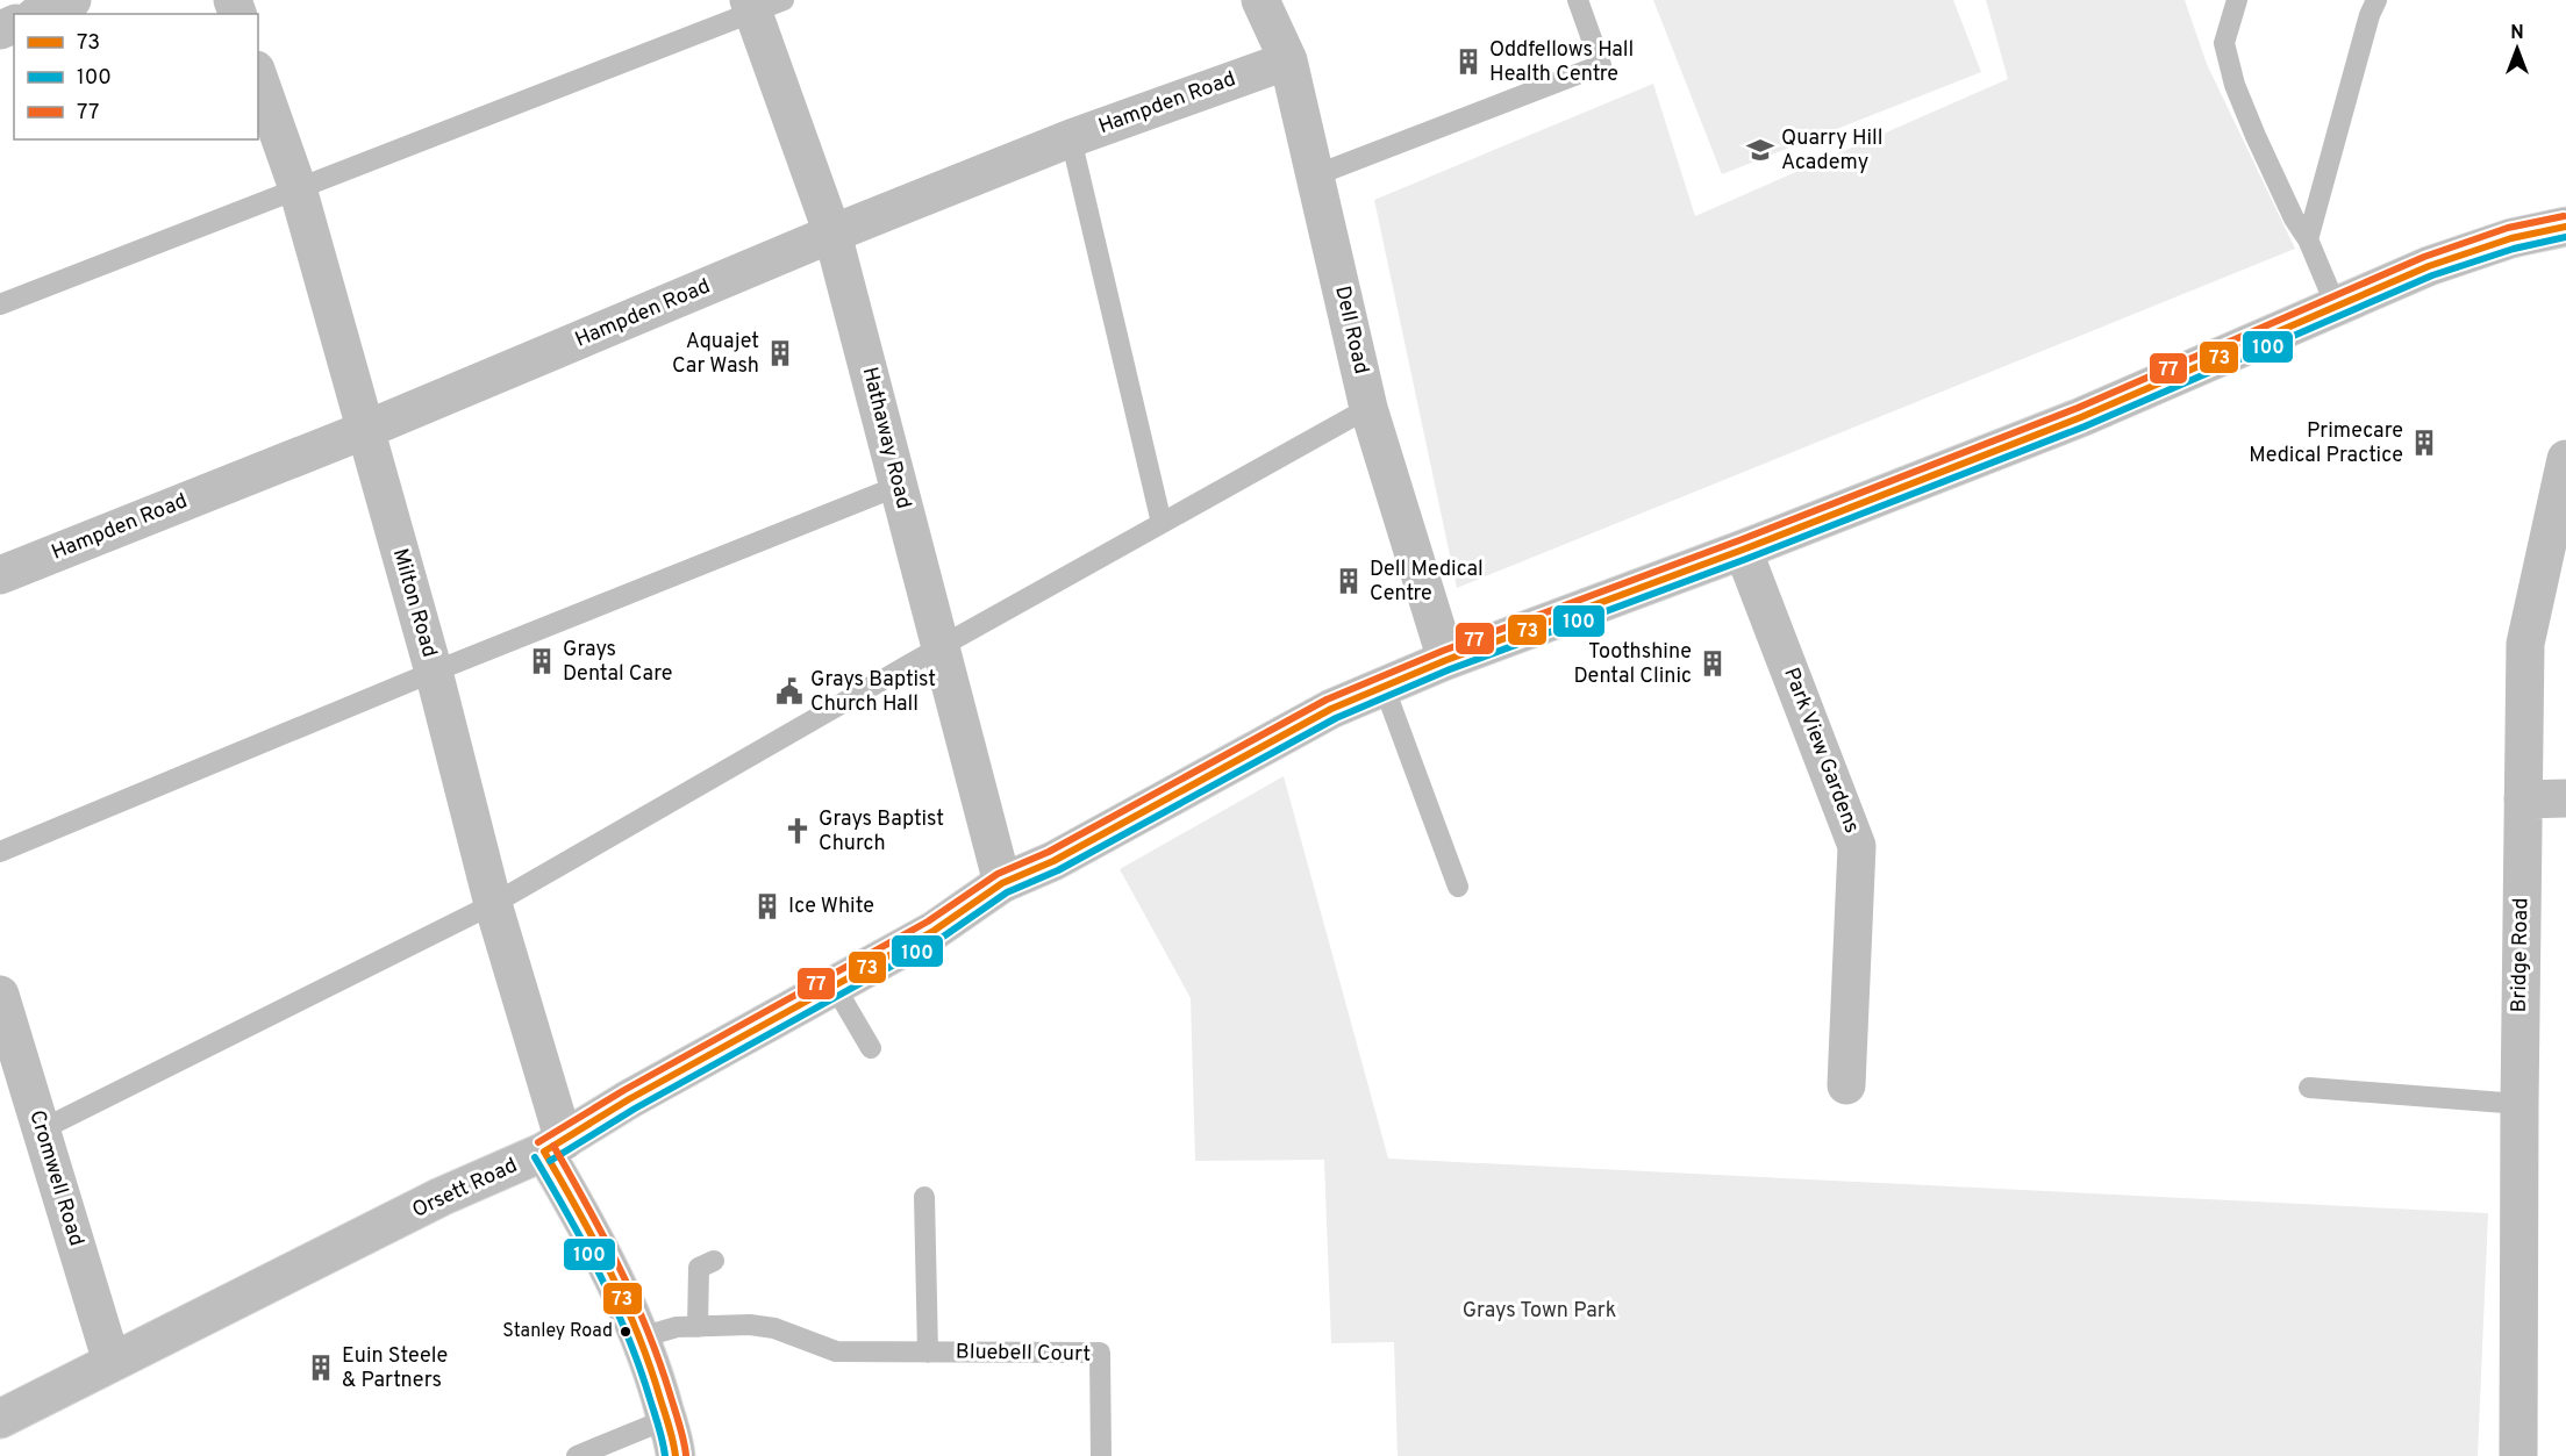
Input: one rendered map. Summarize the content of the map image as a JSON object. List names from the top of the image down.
{
  "streets": {
    "street": [
      "Hampden Road",
      "Dell Road",
      "Hathaway Road",
      "Milton Road",
      "Park View Gardens",
      "Bridge Road",
      "Cromwell Road",
      "Orsett Road"
    ],
    "lane": ["Bluebell Court"]
  },
  "crossings": [
    ["Hampden Road", "Dell Road"],
    ["Hampden Road", "Hathaway Road"],
    ["Hampden Road", "Milton Road"],
    ["Dell Road", "Orsett Road"],
    ["Hathaway Road", "Orsett Road"],
    ["Milton Road", "Orsett Road"],
    ["Park View Gardens", "Orsett Road"],
    ["Cromwell Road", "Orsett Road"]
  ],
  "parks": ["Grays Town Park"],
  "places": {
    "building": [
      "Oddfellows Hall Health Centre",
      "Aquajet Car Wash",
      "Primecare Medical Practice",
      "Dell Medical Centre",
      "Grays Dental Care",
      "Toothshine Dental Clinic",
      "Ice White",
      "Euin Steele & Partners"
    ],
    "school or university": ["Quarry Hill Academy"],
    "public building": ["Grays Baptist Church Hall"],
    "church": ["Grays Baptist Church"],
    "other": ["Stanley Road"]
  },
  "lines": ["transit line 77", "transit line 73", "transit line 100"],
  "legend": ["73", "100", "77"],
  "north": "top"
}
